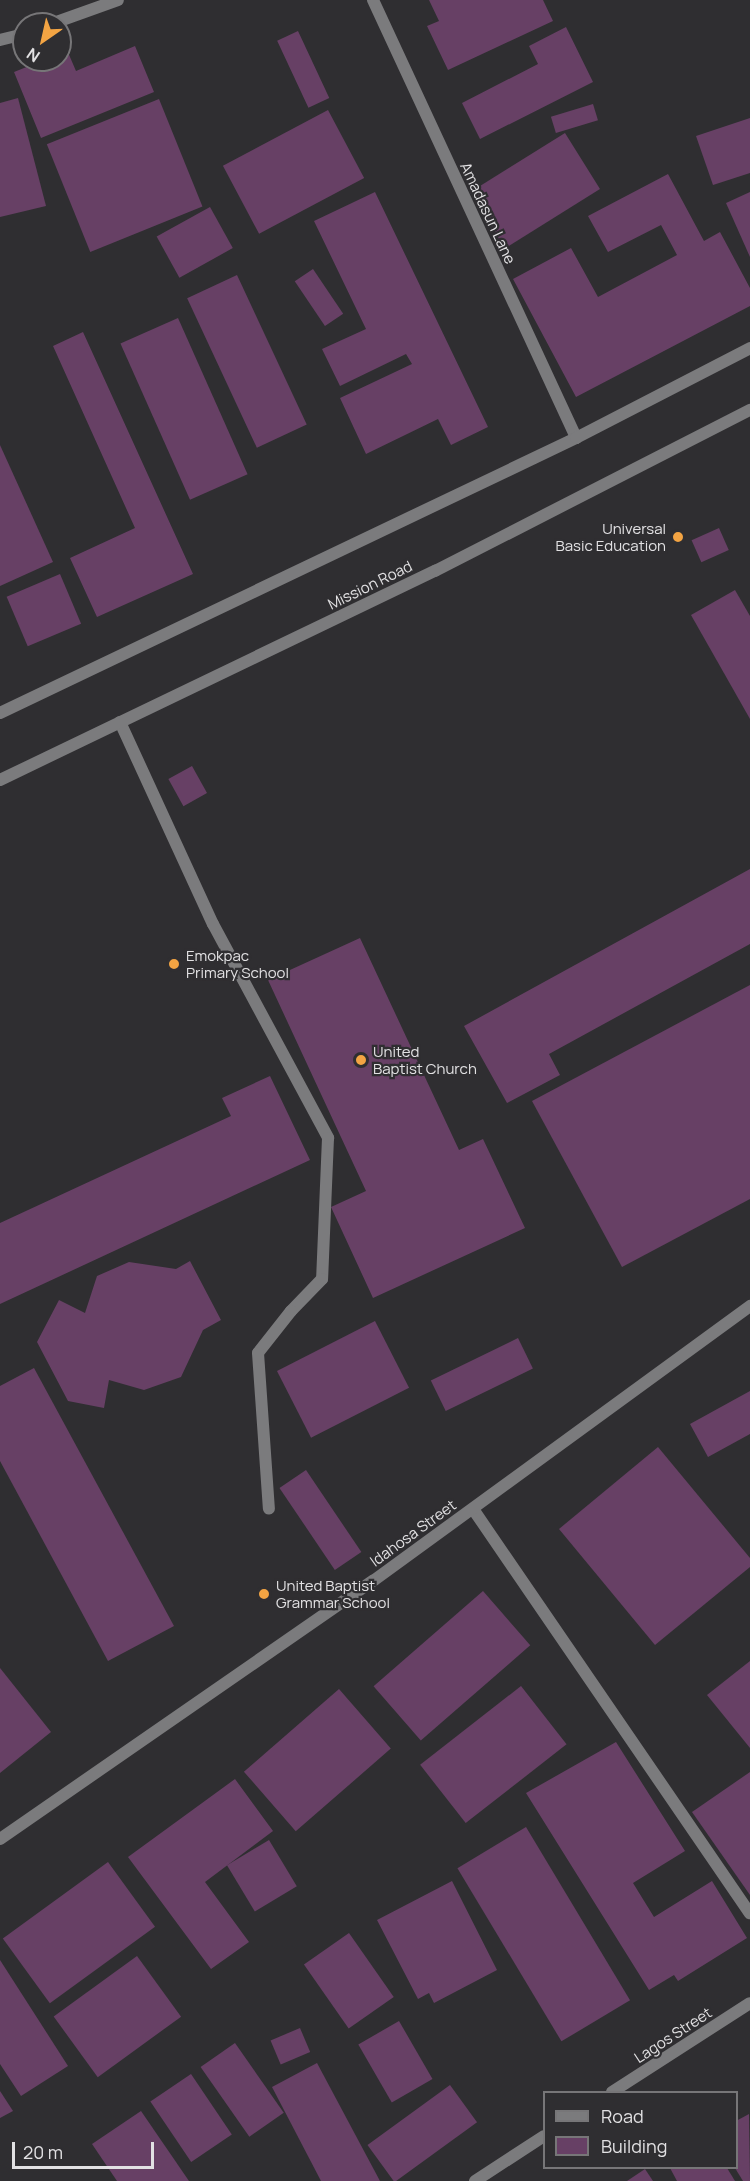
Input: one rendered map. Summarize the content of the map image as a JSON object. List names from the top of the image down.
{
  "streets": {
    "street": [
      "Amadasun Lane",
      "Mission Road",
      "Idahosa Street",
      "Lagos Street"
    ]
  },
  "places": [
    "Universal Basic Education",
    "Emokpac Primary School",
    "United Baptist Church",
    "United Baptist Grammar School"
  ],
  "legend": ["Road", "Building"],
  "scale_bar": "20 m",
  "north": "bottom left"
}
